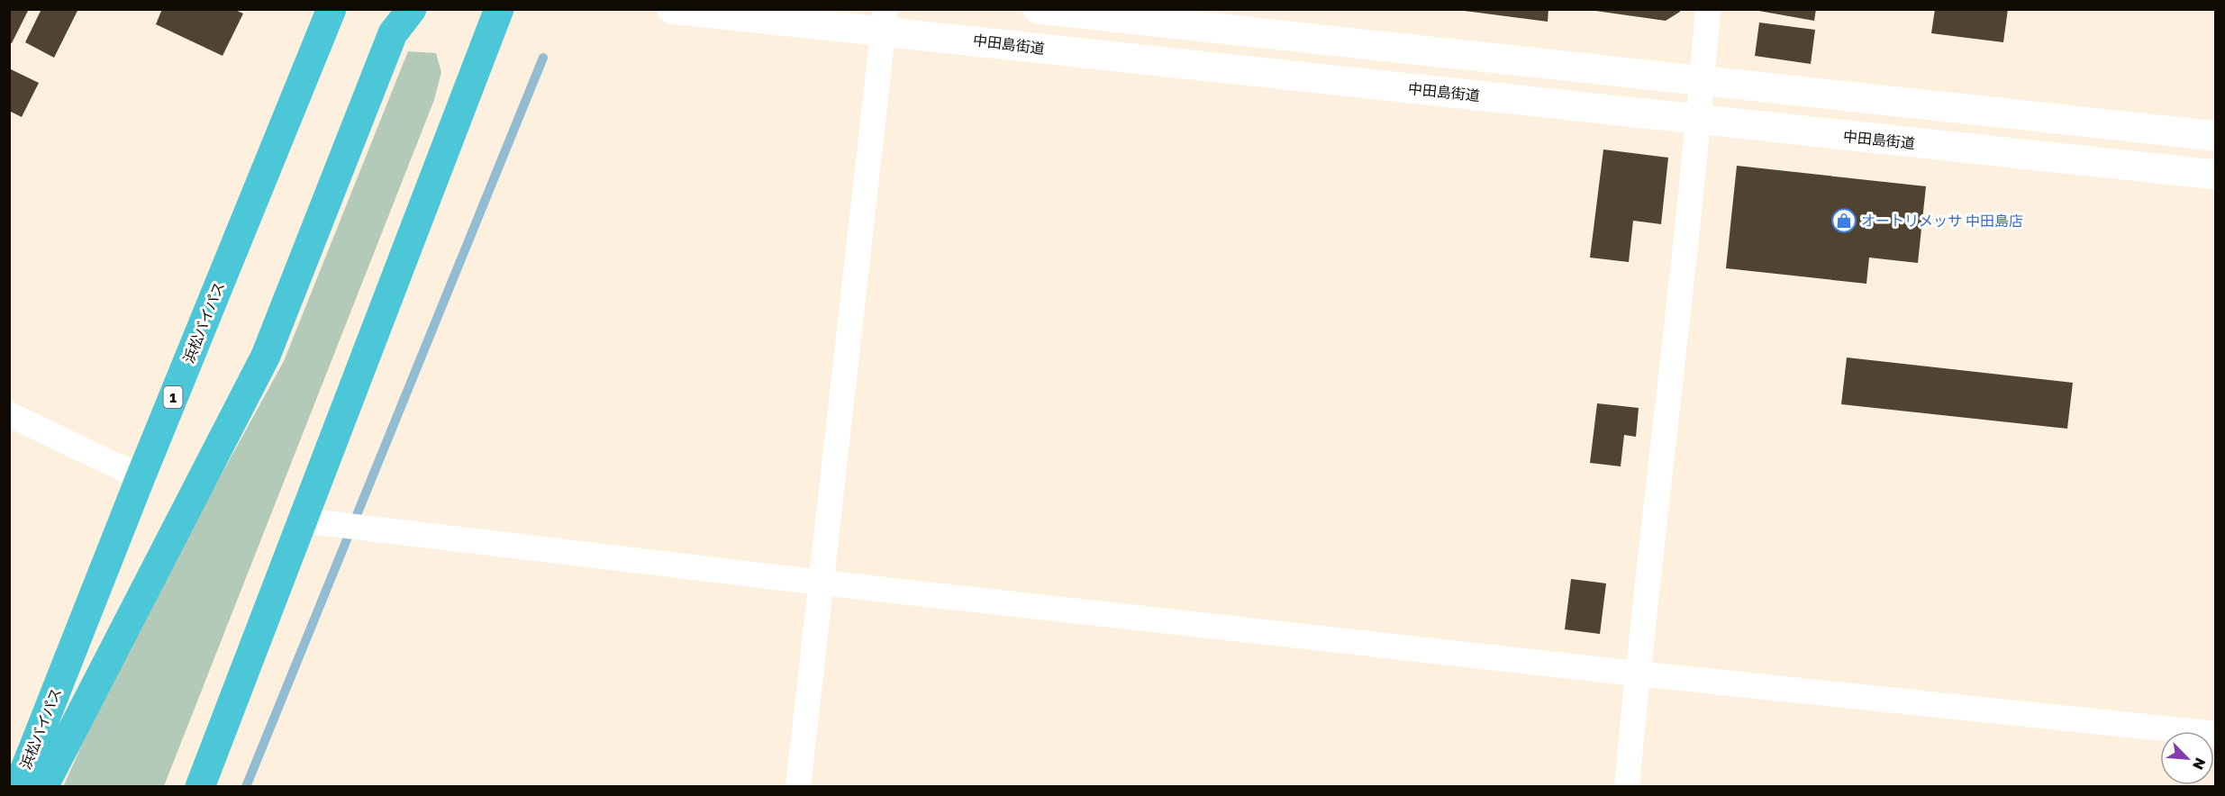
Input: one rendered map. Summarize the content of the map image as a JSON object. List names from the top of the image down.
{
  "streets": {
    "highway": ["浜松バイパス", "1"],
    "street": ["中田島街道"]
  },
  "places": {
    "shop": ["オートリメッサ 中田島店"]
  },
  "north": "bottom right"
}
